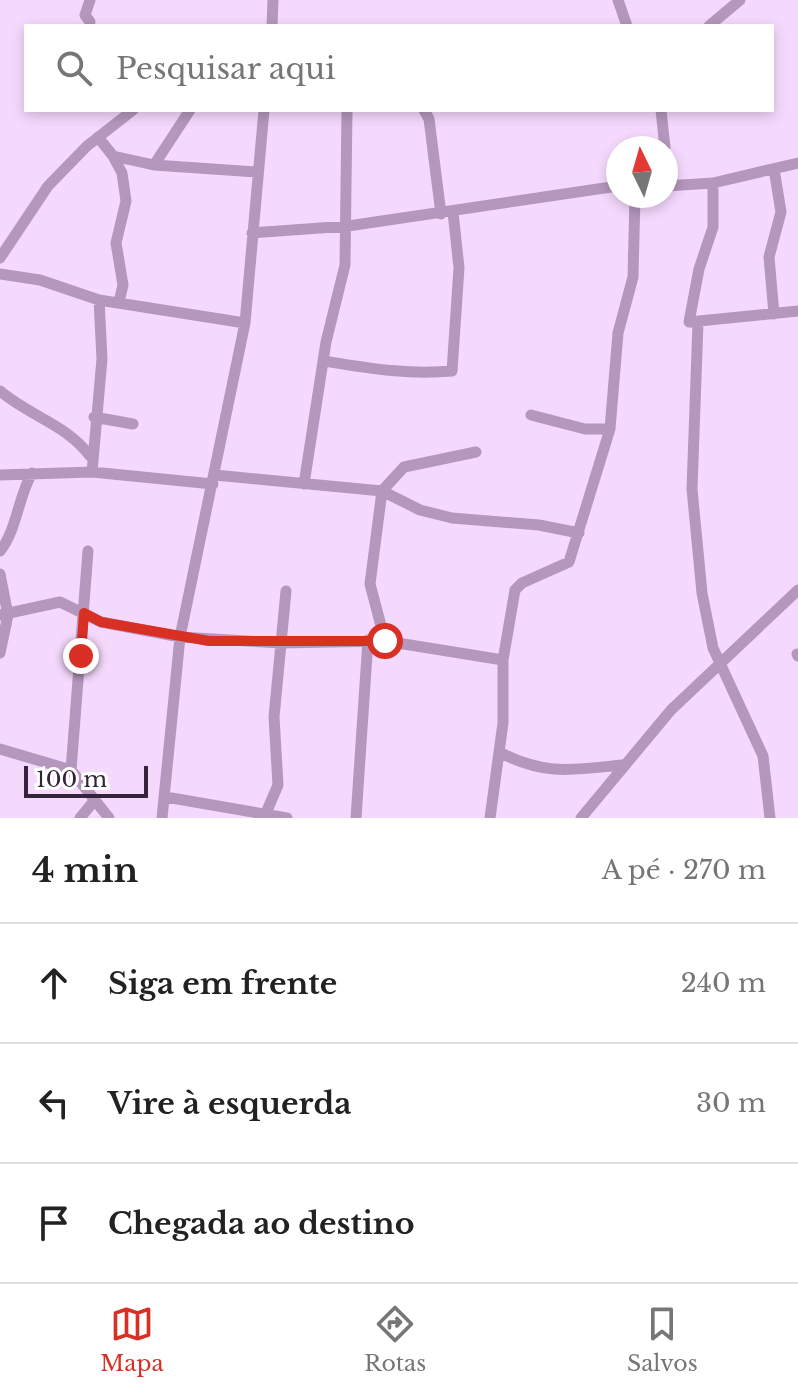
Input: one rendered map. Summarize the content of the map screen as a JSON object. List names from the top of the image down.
{
  "scale_bar": "100 m",
  "north": "top",
  "page": {
    "search": "Pesquisar aqui",
    "scale": "100 m",
    "heading": ["4 min", "A pé · 270 m"],
    "list": [
      ["Siga em frente", "240 m"],
      ["Vire à esquerda", "30 m"],
      "Chegada ao destino"
    ],
    "nav": ["Mapa", "Rotas", "Salvos"]
  }
}
